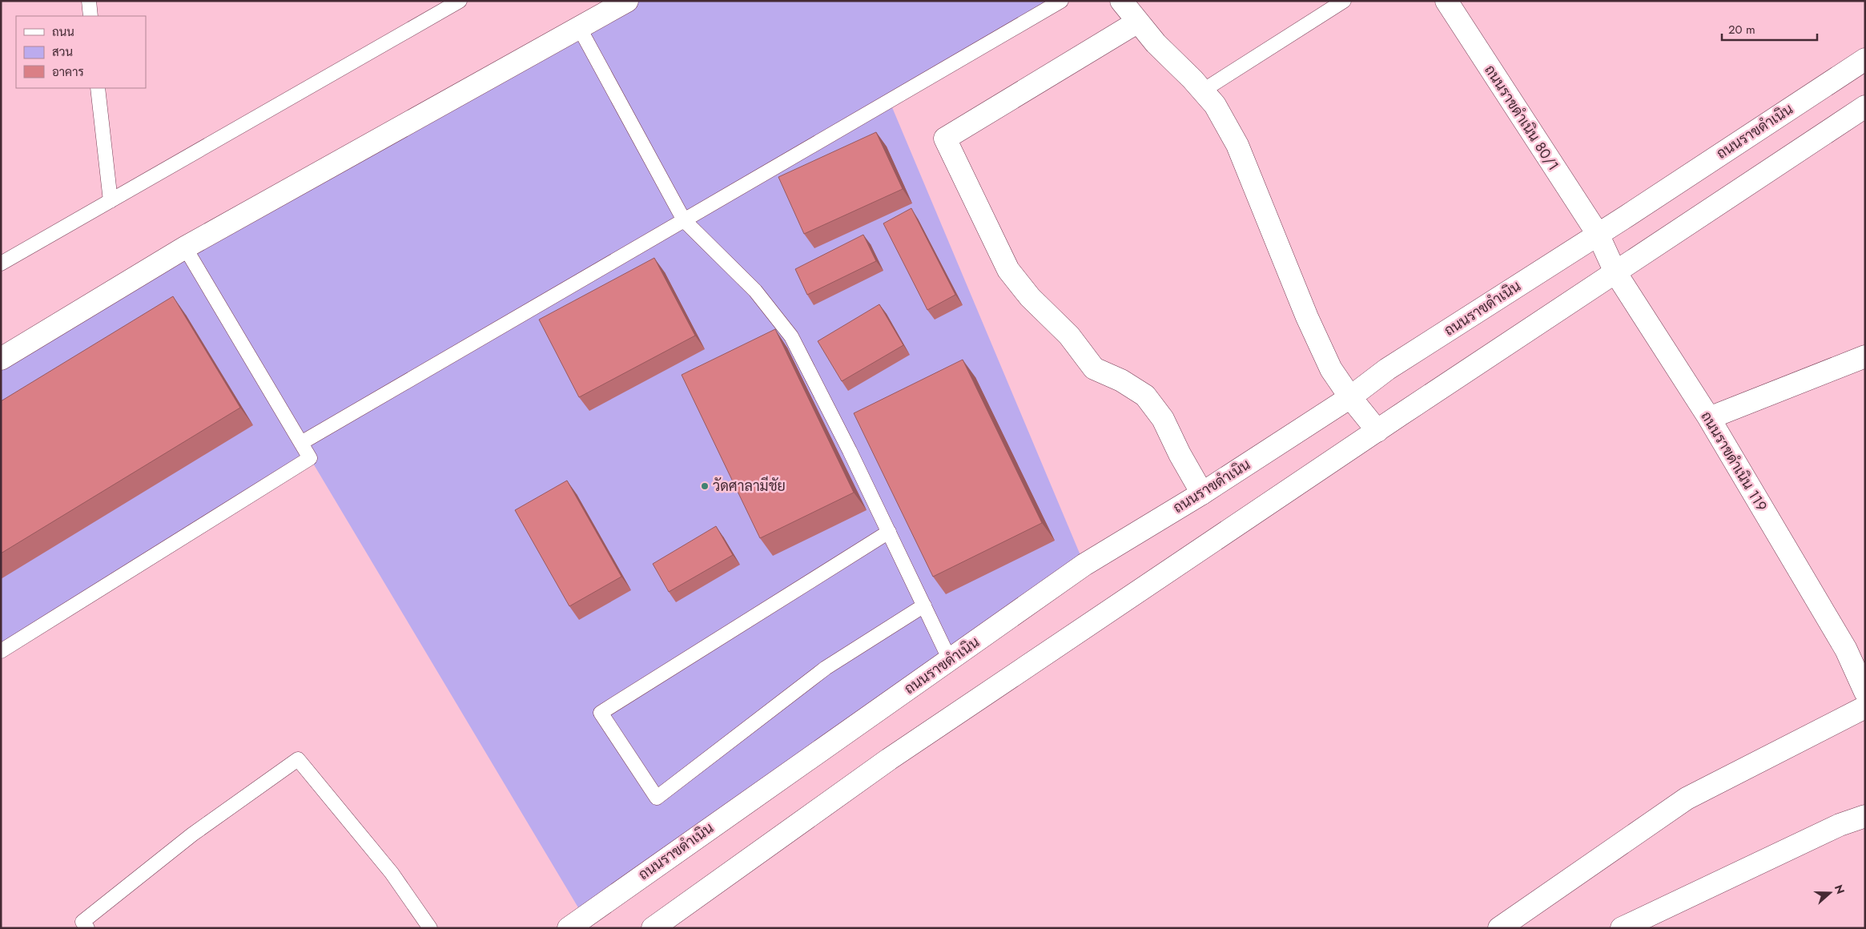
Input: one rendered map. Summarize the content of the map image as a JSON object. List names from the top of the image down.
{
  "streets": {
    "street": ["ถนนราขดำเนิน 80/1", "ถนนราขดำเนิน", "ถนนราขดำเนิน 119"]
  },
  "crossings": [
    ["ถนนราขดำเนิน 80/1", "ถนนราขดำเนิน"],
    ["ถนนราขดำเนิน 80/1", "ถนนราขดำเนิน 119"],
    ["ถนนราขดำเนิน", "ถนนราขดำเนิน 119"]
  ],
  "places": ["วัดศาลามีชัย"],
  "legend": ["ถนน", "สวน", "อาคาร"],
  "scale_bar": "20 m",
  "north": "right"
}
